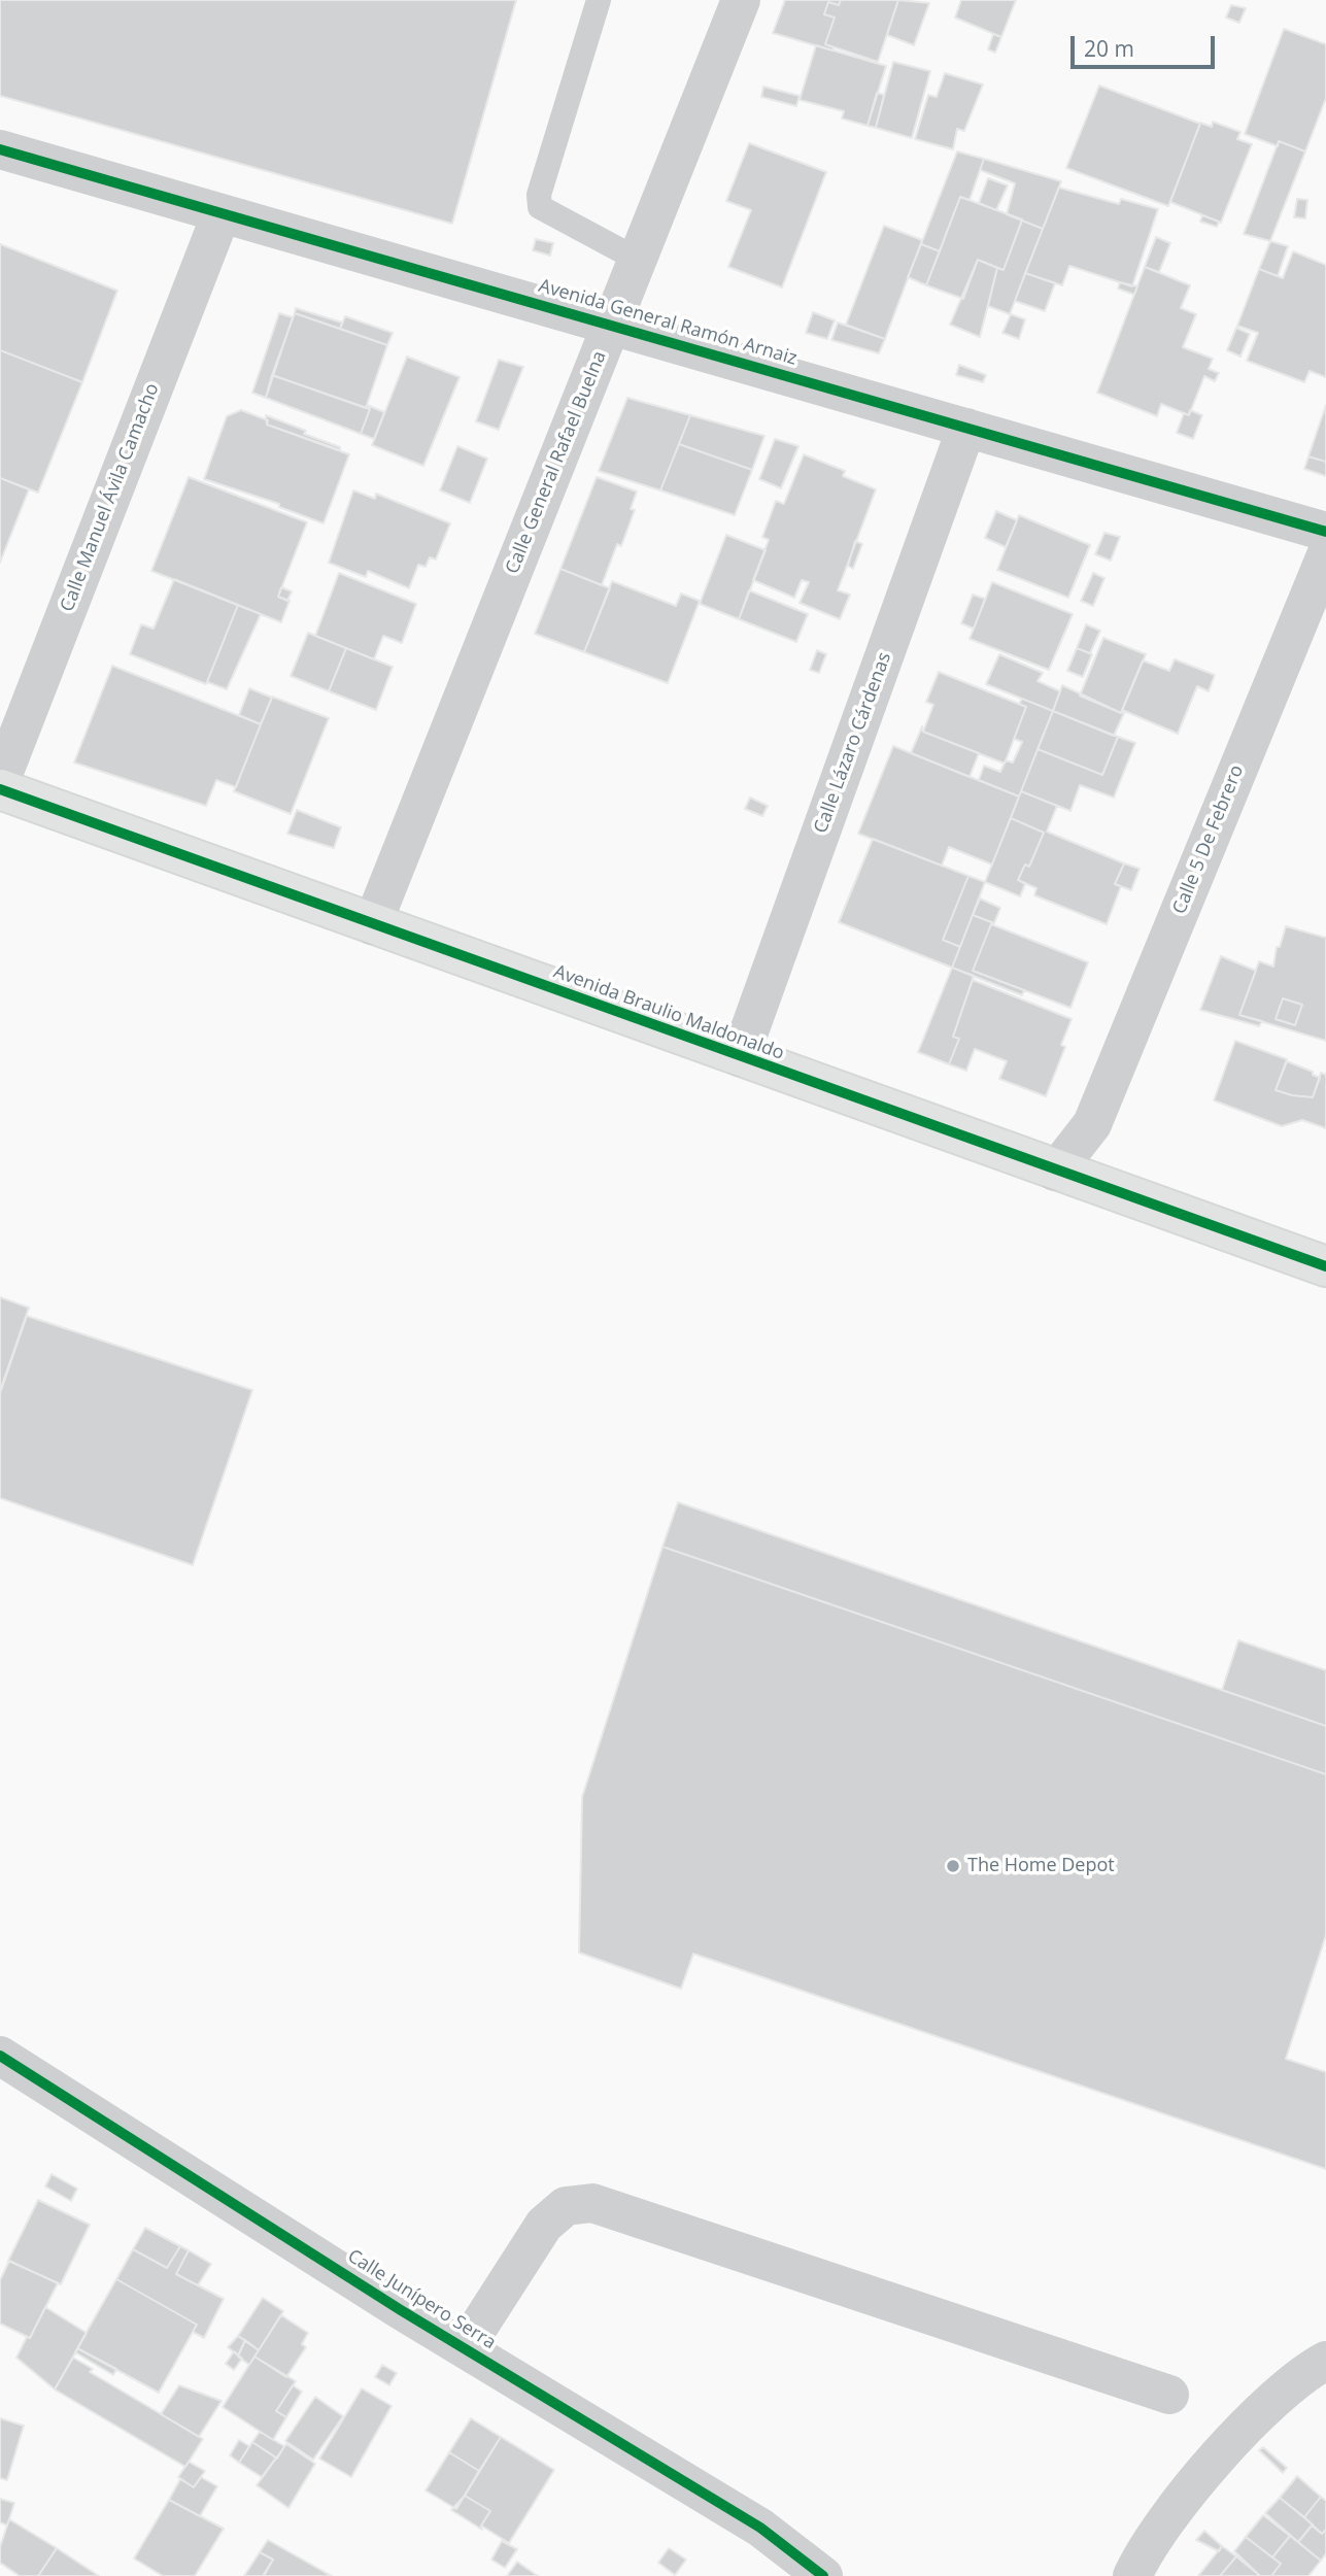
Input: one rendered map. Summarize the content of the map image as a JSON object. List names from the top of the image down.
{
  "streets": {
    "street": [
      "Avenida General Ramón Arnaiz",
      "Calle General Rafael Buelna",
      "Calle Manuel Ávila Camacho",
      "Calle Lázaro Cárdenas",
      "Calle 5 De Febrero",
      "Avenida Braulio Maldonaldo",
      "Calle Junípero Serra"
    ]
  },
  "crossings": [
    ["Avenida General Ramón Arnaiz", "Calle General Rafael Buelna"],
    ["Avenida General Ramón Arnaiz", "Calle Manuel Ávila Camacho"],
    ["Avenida General Ramón Arnaiz", "Calle Lázaro Cárdenas"],
    ["Calle General Rafael Buelna", "Avenida Braulio Maldonaldo"],
    ["Calle Lázaro Cárdenas", "Avenida Braulio Maldonaldo"],
    ["Calle 5 De Febrero", "Avenida Braulio Maldonaldo"]
  ],
  "places": ["The Home Depot"],
  "scale_bar": "20 m"
}
